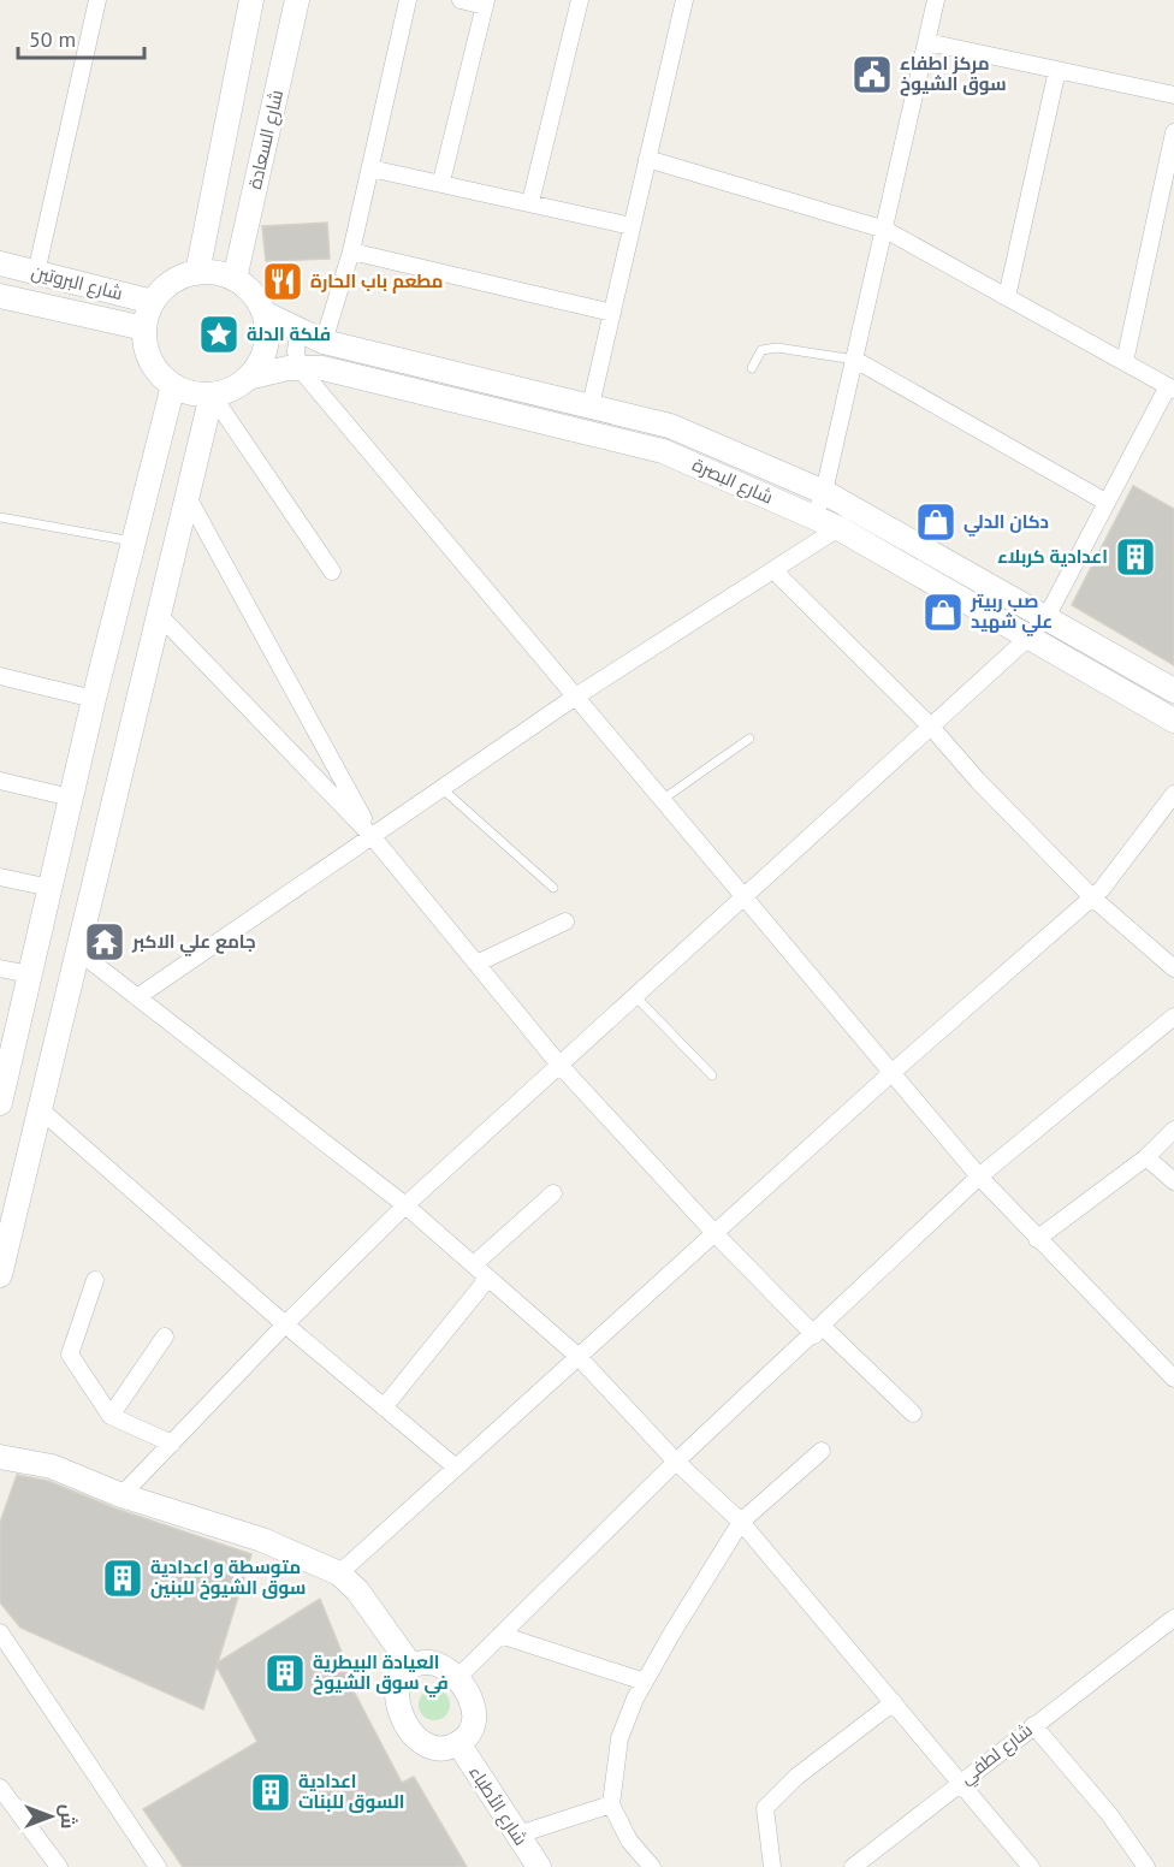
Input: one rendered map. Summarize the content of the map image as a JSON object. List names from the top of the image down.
{
  "streets": {
    "main road": [
      "شارع السعادة",
      "شارع البروتين",
      "شارع البصرة",
      "شارع الأطباء"
    ],
    "street": ["شارع لطفي"]
  },
  "crossings": [
    ["شارع السعادة", "شارع البروتين"],
    ["شارع السعادة", "شارع البصرة"],
    ["شارع البروتين", "شارع البصرة"]
  ],
  "places": {
    "public building": ["مركز اطفاء سوق الشيوخ"],
    "restaurant": ["مطعم باب الحارة"],
    "place": ["فلكة الدلة"],
    "shop": ["دكان الدلي", "صب ربيتر علي شهيد"],
    "building": [
      "اعدادية كربلاء",
      "متوسطة و اعدادية سوق الشيوخ للبنين",
      "العيادة البيطرية في سوق الشيوخ",
      "اعدادية السوق للبنات"
    ],
    "temple": ["جامع علي الاكبر"]
  },
  "scale_bar": "50 m",
  "north": "right"
}
